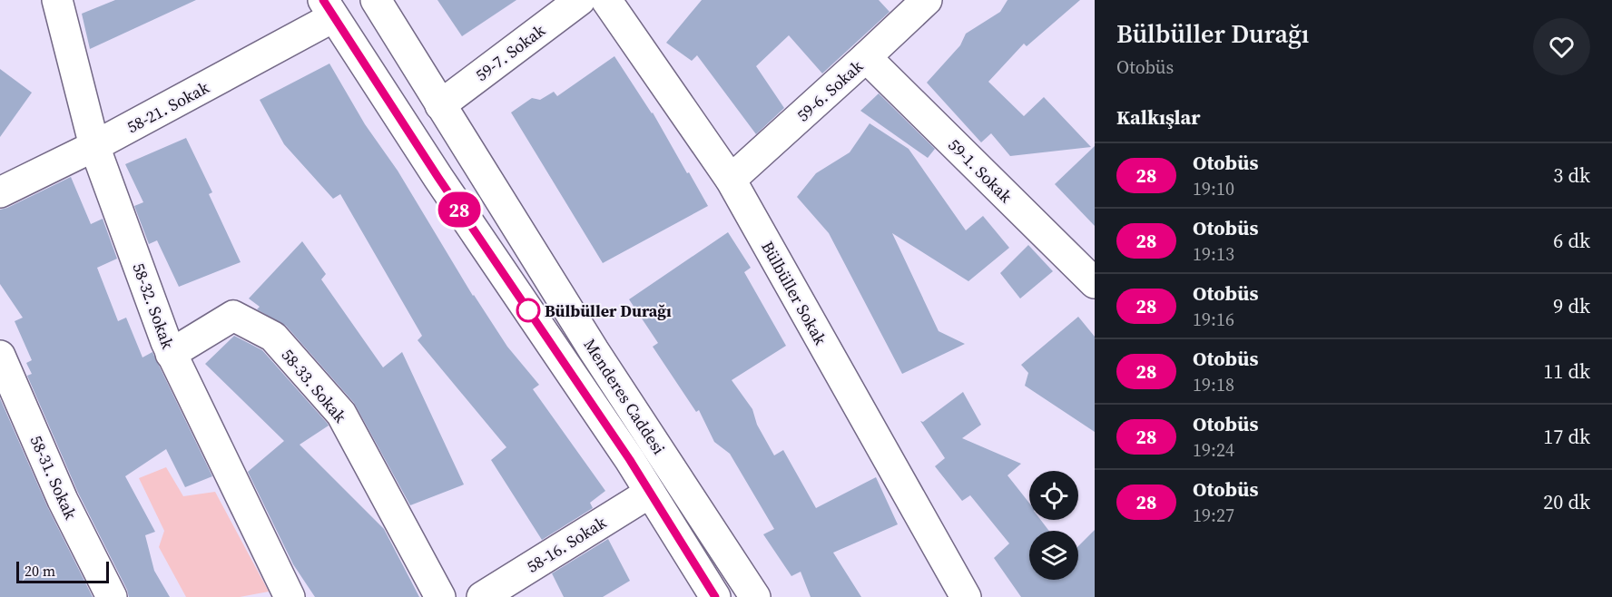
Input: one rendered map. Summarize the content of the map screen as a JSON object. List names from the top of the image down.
{
  "streets": {
    "street": [
      "59-7. Sokak",
      "59-6. Sokak",
      "58-21. Sokak",
      "59-1. Sokak",
      "Bülbüller Sokak",
      "58-32. Sokak",
      "58-33. Sokak",
      "Menderes Caddesi",
      "58-31. Sokak",
      "58-16. Sokak"
    ]
  },
  "crossings": [
    ["59-7. Sokak", "Menderes Caddesi"],
    ["59-6. Sokak", "59-1. Sokak"],
    ["59-6. Sokak", "Bülbüller Sokak"],
    ["58-21. Sokak", "58-32. Sokak"],
    ["58-21. Sokak", "Menderes Caddesi"],
    ["58-32. Sokak", "58-33. Sokak"],
    ["Menderes Caddesi", "58-16. Sokak"]
  ],
  "places": ["Bülbüller Durağı"],
  "lines": ["bus line 28"],
  "scale_bar": "20 m",
  "page": {
    "on_map": "28",
    "heading": [
      ["Bülbüller Durağı", "Otobüs"],
      "Kalkışlar"
    ],
    "list": [
      {
        "mark": "28",
        "name": "Otobüs",
        "note": "19:10",
        "value": "3 dk"
      },
      {
        "mark": "28",
        "name": "Otobüs",
        "note": "19:13",
        "value": "6 dk"
      },
      {
        "mark": "28",
        "name": "Otobüs",
        "note": "19:16",
        "value": "9 dk"
      },
      {
        "mark": "28",
        "name": "Otobüs",
        "note": "19:18",
        "value": "11 dk"
      },
      {
        "mark": "28",
        "name": "Otobüs",
        "note": "19:24",
        "value": "17 dk"
      },
      {
        "mark": "28",
        "name": "Otobüs",
        "note": "19:27",
        "value": "20 dk"
      }
    ],
    "scale": "20 m"
  }
}
